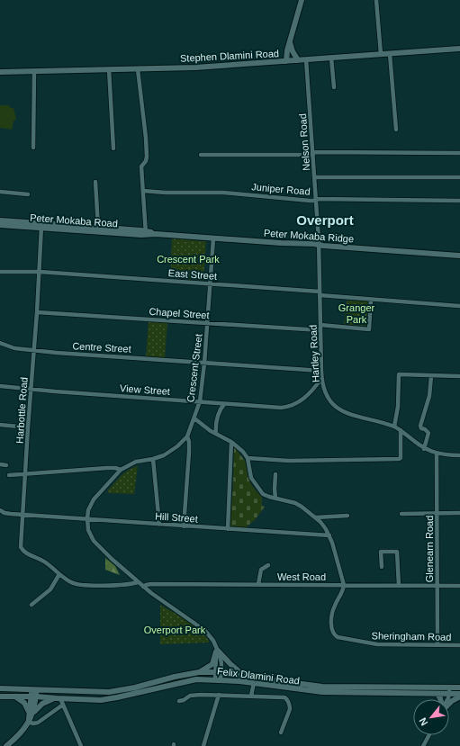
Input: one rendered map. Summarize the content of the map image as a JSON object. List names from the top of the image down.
{
  "streets": {
    "street": [
      "Stephen Dlamini Road",
      "Nelson Road",
      "Juniper Road",
      "Peter Mokaba Road",
      "Peter Mokaba Ridge",
      "East Street",
      "Chapel Street",
      "Centre Street",
      "Hartley Road",
      "Crescent Street",
      "View Street",
      "Harbottle Road",
      "Hill Street",
      "Glenearn Road",
      "West Road",
      "Sheringham Road",
      "Felix Dlamini Road"
    ]
  },
  "crossings": [
    ["Stephen Dlamini Road", "Nelson Road"],
    ["Nelson Road", "Juniper Road"],
    ["Nelson Road", "Peter Mokaba Ridge"],
    ["Nelson Road", "Hartley Road"],
    ["Peter Mokaba Road", "Peter Mokaba Ridge"],
    ["Peter Mokaba Road", "Harbottle Road"],
    ["Peter Mokaba Ridge", "Hartley Road"],
    ["Peter Mokaba Ridge", "Crescent Street"],
    ["East Street", "Hartley Road"],
    ["East Street", "Crescent Street"],
    ["East Street", "Harbottle Road"],
    ["Chapel Street", "Hartley Road"],
    ["Chapel Street", "Crescent Street"],
    ["Chapel Street", "Harbottle Road"],
    ["Centre Street", "Hartley Road"],
    ["Centre Street", "Crescent Street"],
    ["Centre Street", "Harbottle Road"],
    ["Hartley Road", "View Street"],
    ["Hartley Road", "Glenearn Road"],
    ["Crescent Street", "View Street"],
    ["Crescent Street", "Hill Street"],
    ["View Street", "Harbottle Road"],
    ["Harbottle Road", "Hill Street"],
    ["Glenearn Road", "West Road"],
    ["Glenearn Road", "Sheringham Road"],
    ["West Road", "Sheringham Road"]
  ],
  "districts": ["Overport"],
  "parks": ["Crescent Park", "Granger Park", "Overport Park"],
  "north": "bottom left"
}
